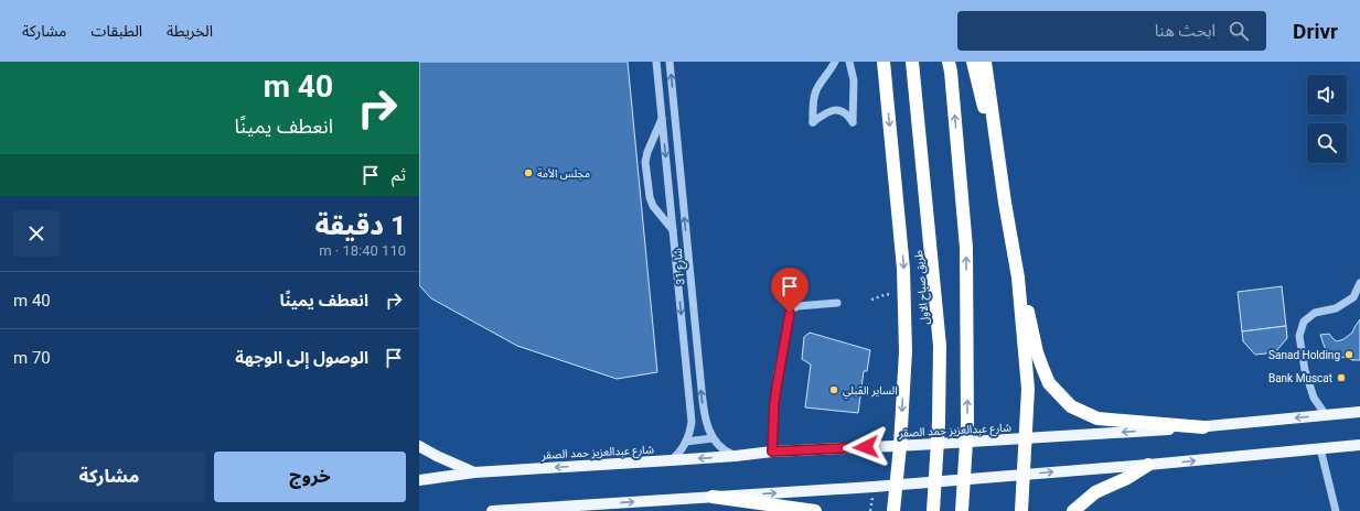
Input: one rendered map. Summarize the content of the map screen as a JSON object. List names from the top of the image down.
{
  "streets": {
    "highway": ["طريق صباح الاول"],
    "main road": ["شارع عبدالعزيز حمد الصقر"],
    "street": ["شارع 31"]
  },
  "crossings": [
    ["شارع 31", "شارع عبدالعزيز حمد الصقر"]
  ],
  "places": [
    "مجلس الأمة",
    "Sanad Holding",
    "Bank Muscat",
    "الساير القبلي"
  ],
  "page": {
    "header": "Drivr",
    "search": "ابحث هنا",
    "nav": ["الخريطة", "الطبقات", "مشاركة"],
    "turn": ["40 m", "انعطف يمينًا"],
    "then": "ثم",
    "heading": ["1 دقيقة", "110 m · 18:40"],
    "list": [
      {
        "name": "انعطف يمينًا",
        "value": "40 m"
      },
      {
        "name": "الوصول إلى الوجهة",
        "value": "70 m"
      }
    ],
    "buttons": ["خروج", "مشاركة"]
  }
}
